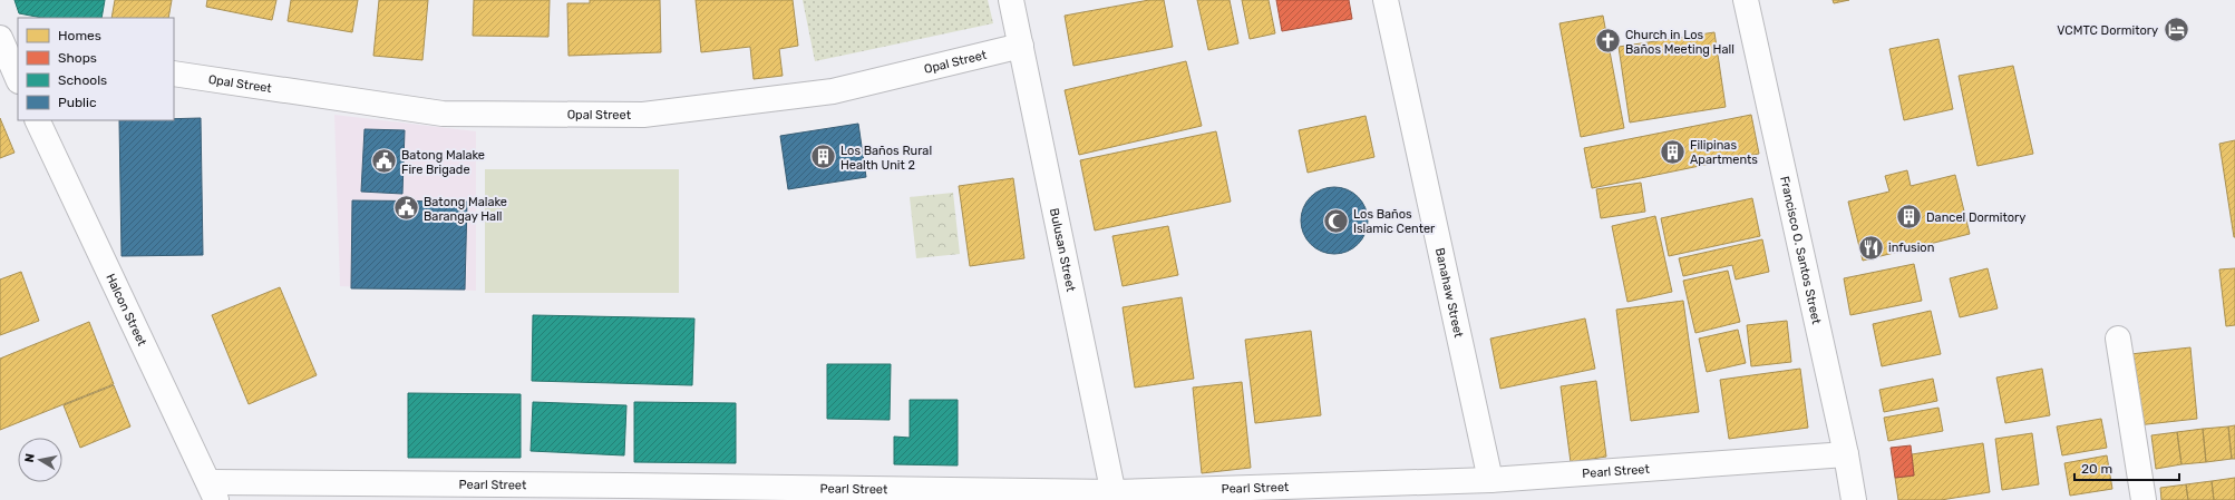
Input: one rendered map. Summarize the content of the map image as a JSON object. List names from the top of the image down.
{
  "streets": {
    "street": [
      "Opal Street",
      "Bulusan Street",
      "Francisco O. Santos Street",
      "Banahaw Street",
      "Halcon Street",
      "Pearl Street"
    ]
  },
  "crossings": [
    ["Opal Street", "Bulusan Street"],
    ["Bulusan Street", "Pearl Street"],
    ["Francisco O. Santos Street", "Pearl Street"],
    ["Banahaw Street", "Pearl Street"],
    ["Halcon Street", "Pearl Street"]
  ],
  "places": {
    "hotel": ["VCMTC Dormitory"],
    "church": ["Church in Los Baños Meeting Hall"],
    "building": ["Filipinas Apartments", "Los Baños Rural Health Unit 2", "Dancel Dormitory"],
    "public building": ["Batong Malake Fire Brigade", "Batong Malake Barangay Hall"],
    "mosque": ["Los Baños Islamic Center"],
    "restaurant": ["infusion"]
  },
  "legend": [
    "Homes",
    "Shops",
    "Schools",
    "Public"
  ],
  "scale_bar": "20 m",
  "north": "left"
}
